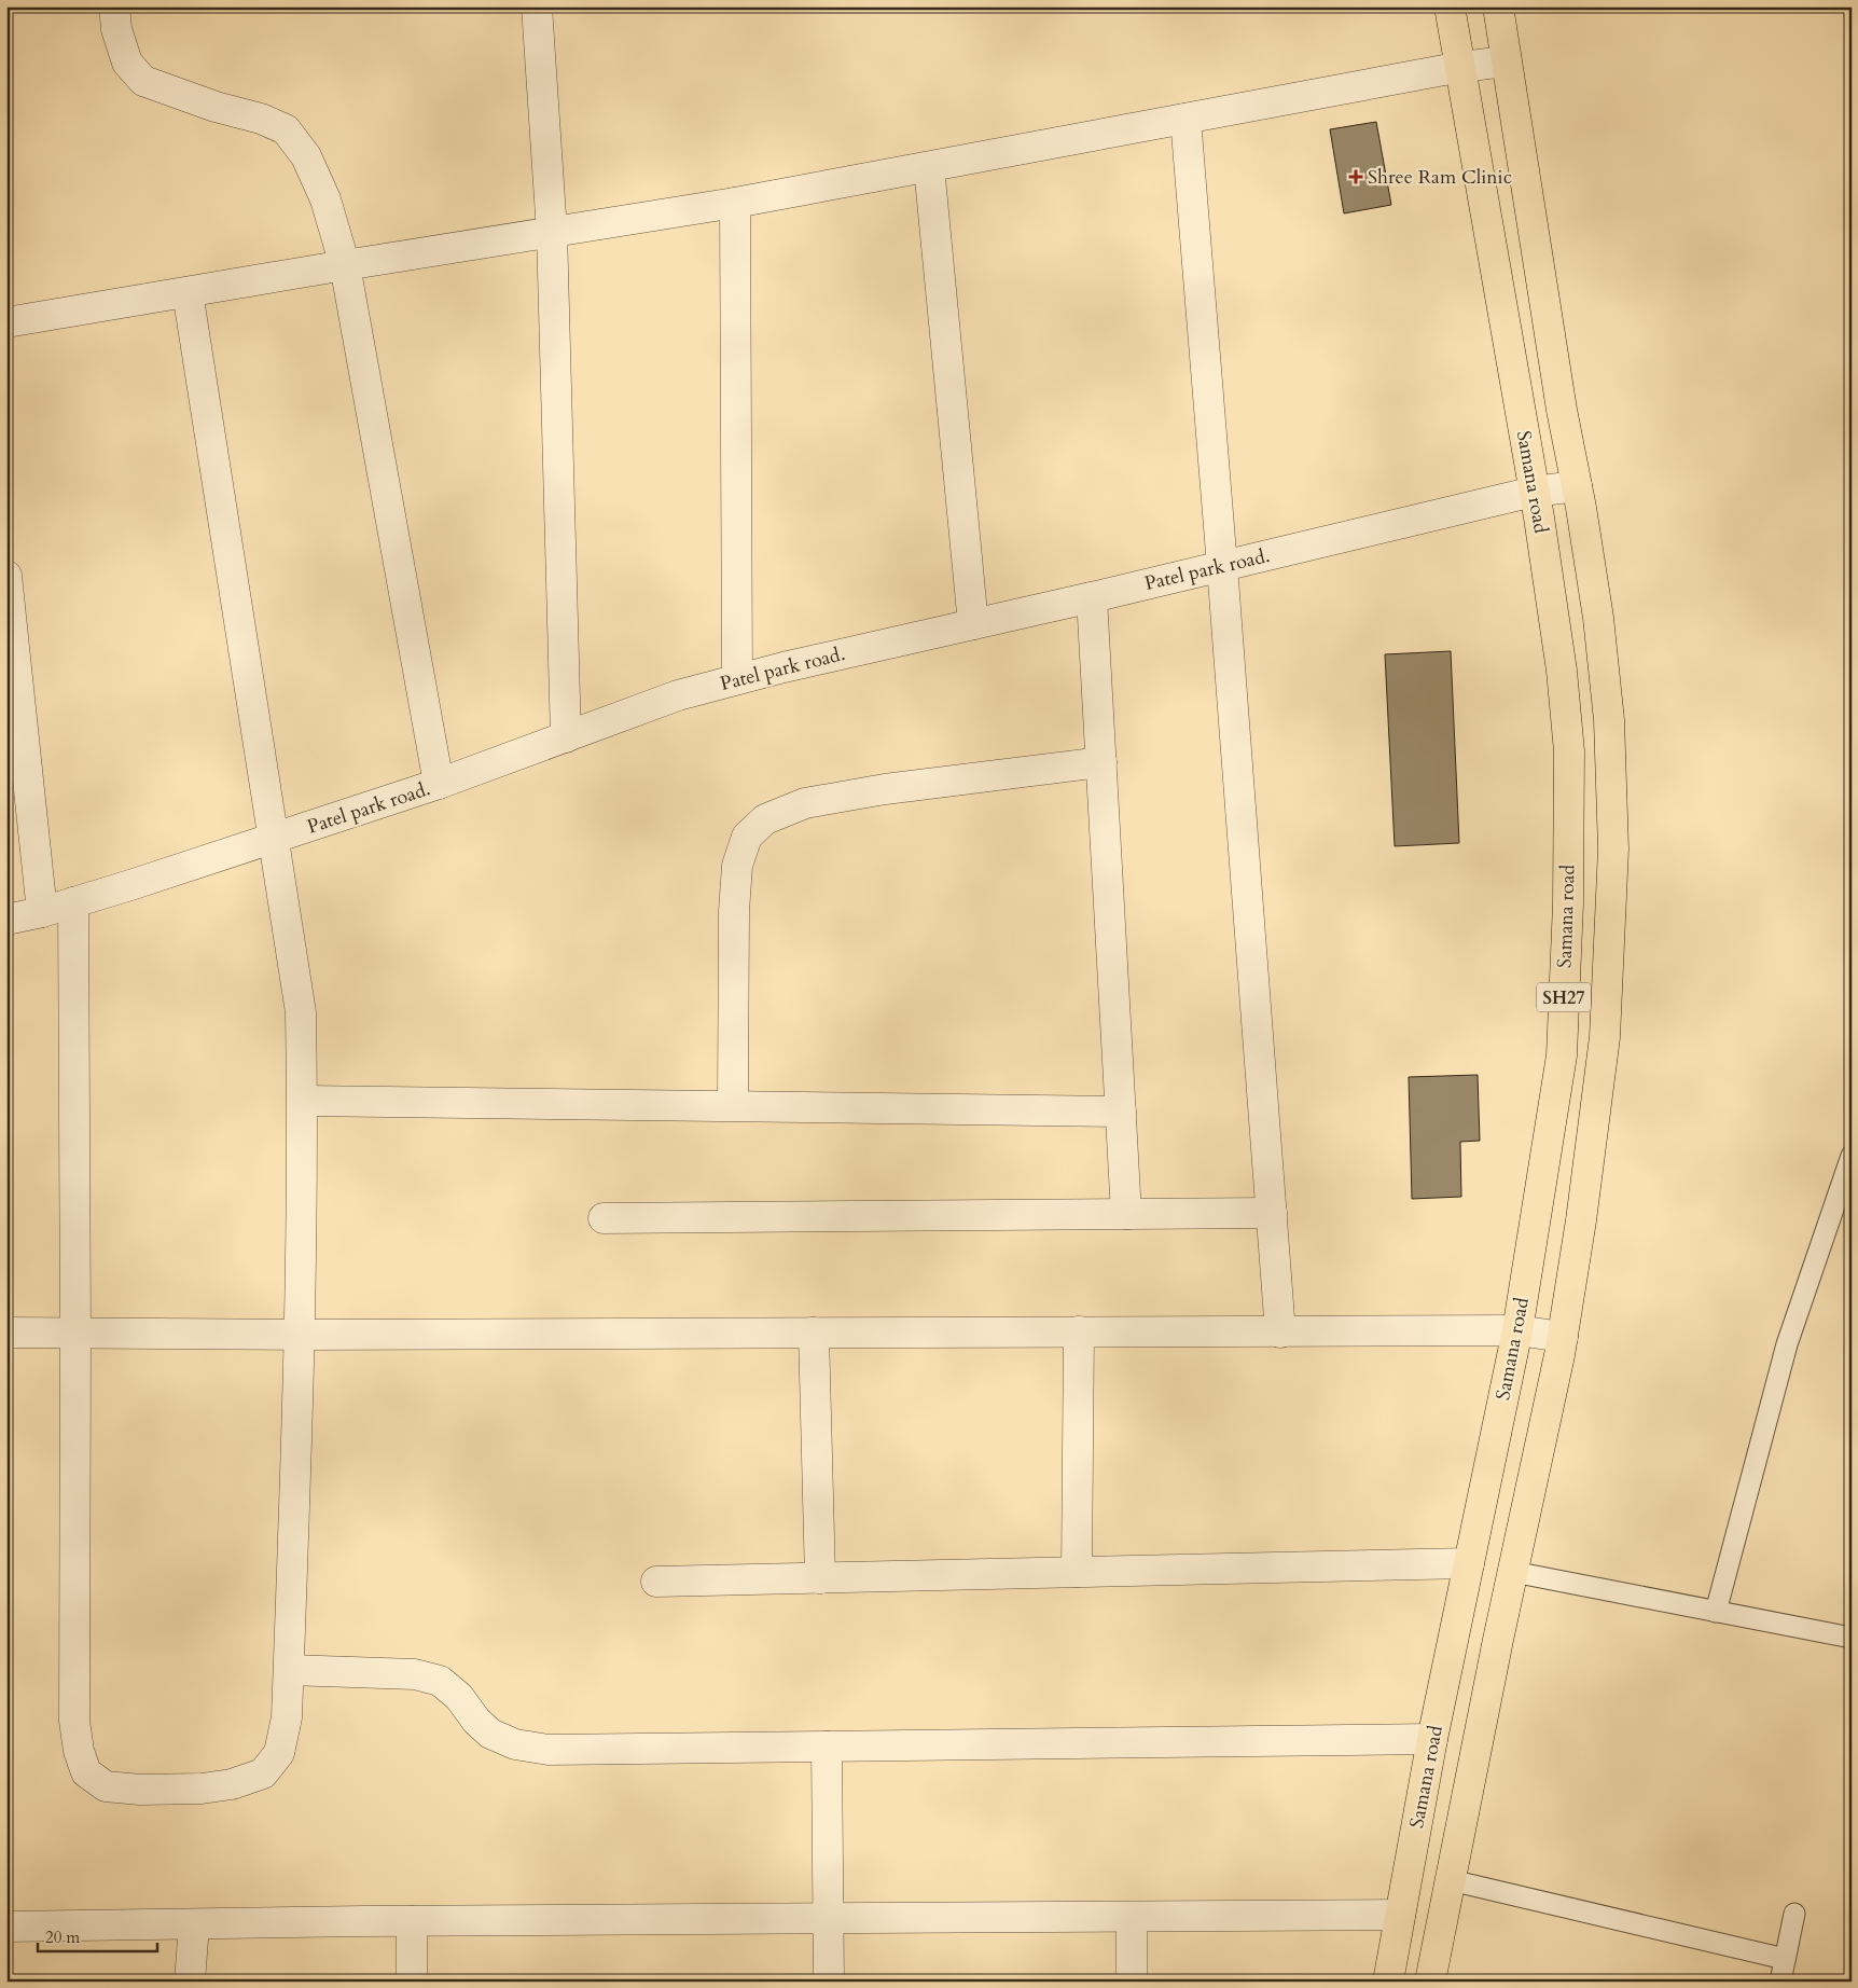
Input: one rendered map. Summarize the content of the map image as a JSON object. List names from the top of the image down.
{
  "streets": {
    "main road": ["Samana road", "SH27"],
    "street": ["Patel park road."]
  },
  "crossings": [
    ["Samana road", "Patel park road."],
    ["Patel park road.", "SH27"]
  ],
  "places": {
    "health": ["Shree Ram Clinic"]
  },
  "scale_bar": "20 m"
}
